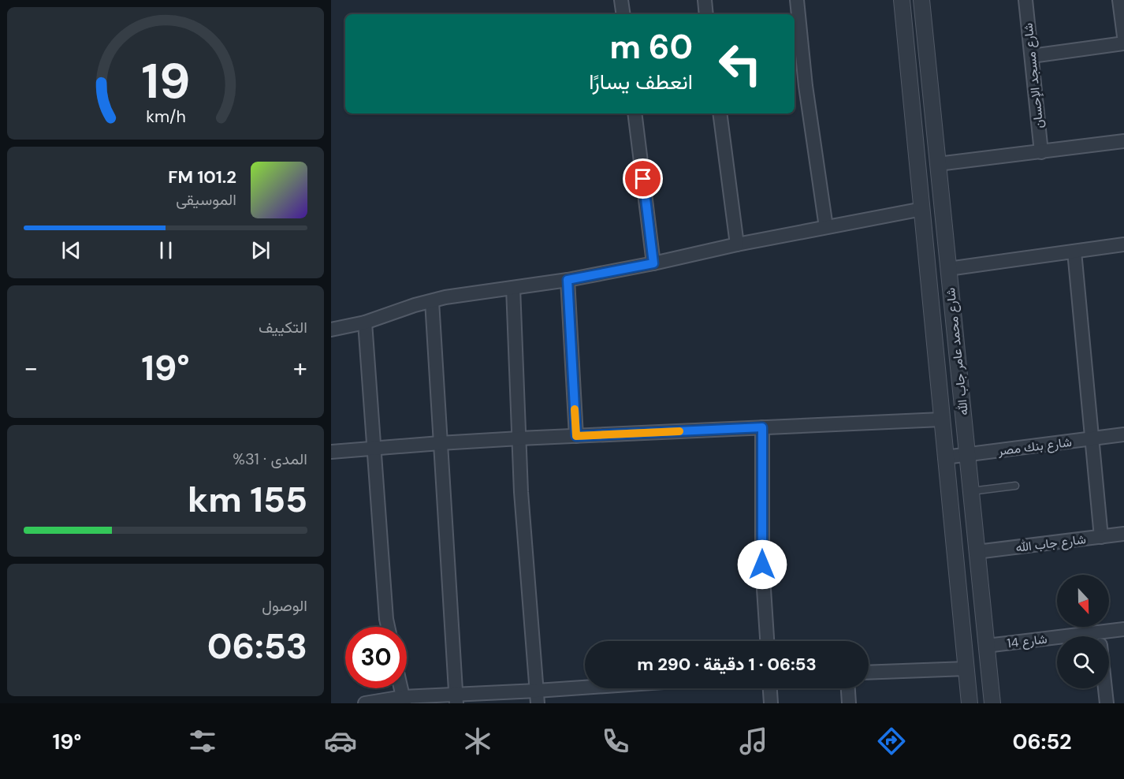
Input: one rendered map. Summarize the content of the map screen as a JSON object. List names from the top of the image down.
{
  "streets": {
    "street": [
      "شارع مسجد الإحسان",
      "شارع محمد عامر جاب الله",
      "شارع بنك مصر",
      "شارع جاب الله",
      "شارع 14"
    ]
  },
  "crossings": [
    ["شارع محمد عامر جاب الله", "شارع بنك مصر"],
    ["شارع محمد عامر جاب الله", "شارع جاب الله"],
    ["شارع محمد عامر جاب الله", "شارع 14"]
  ],
  "north": "bottom",
  "page": {
    "turn": ["60 m", "انعطف يسارًا"],
    "song": ["101.2 FM", "الموسيقى"],
    "tile": [
      "التكييف",
      ["المدى · 31%", "155 km"],
      ["الوصول", "06:53"]
    ],
    "heat": ["−", "19°", "+"],
    "limit": "30",
    "trip": "06:53 · 1 دقيقة · 290 m",
    "tabs": ["06:52", "19°"],
    "gauge": ["19", "km/h"]
  }
}
